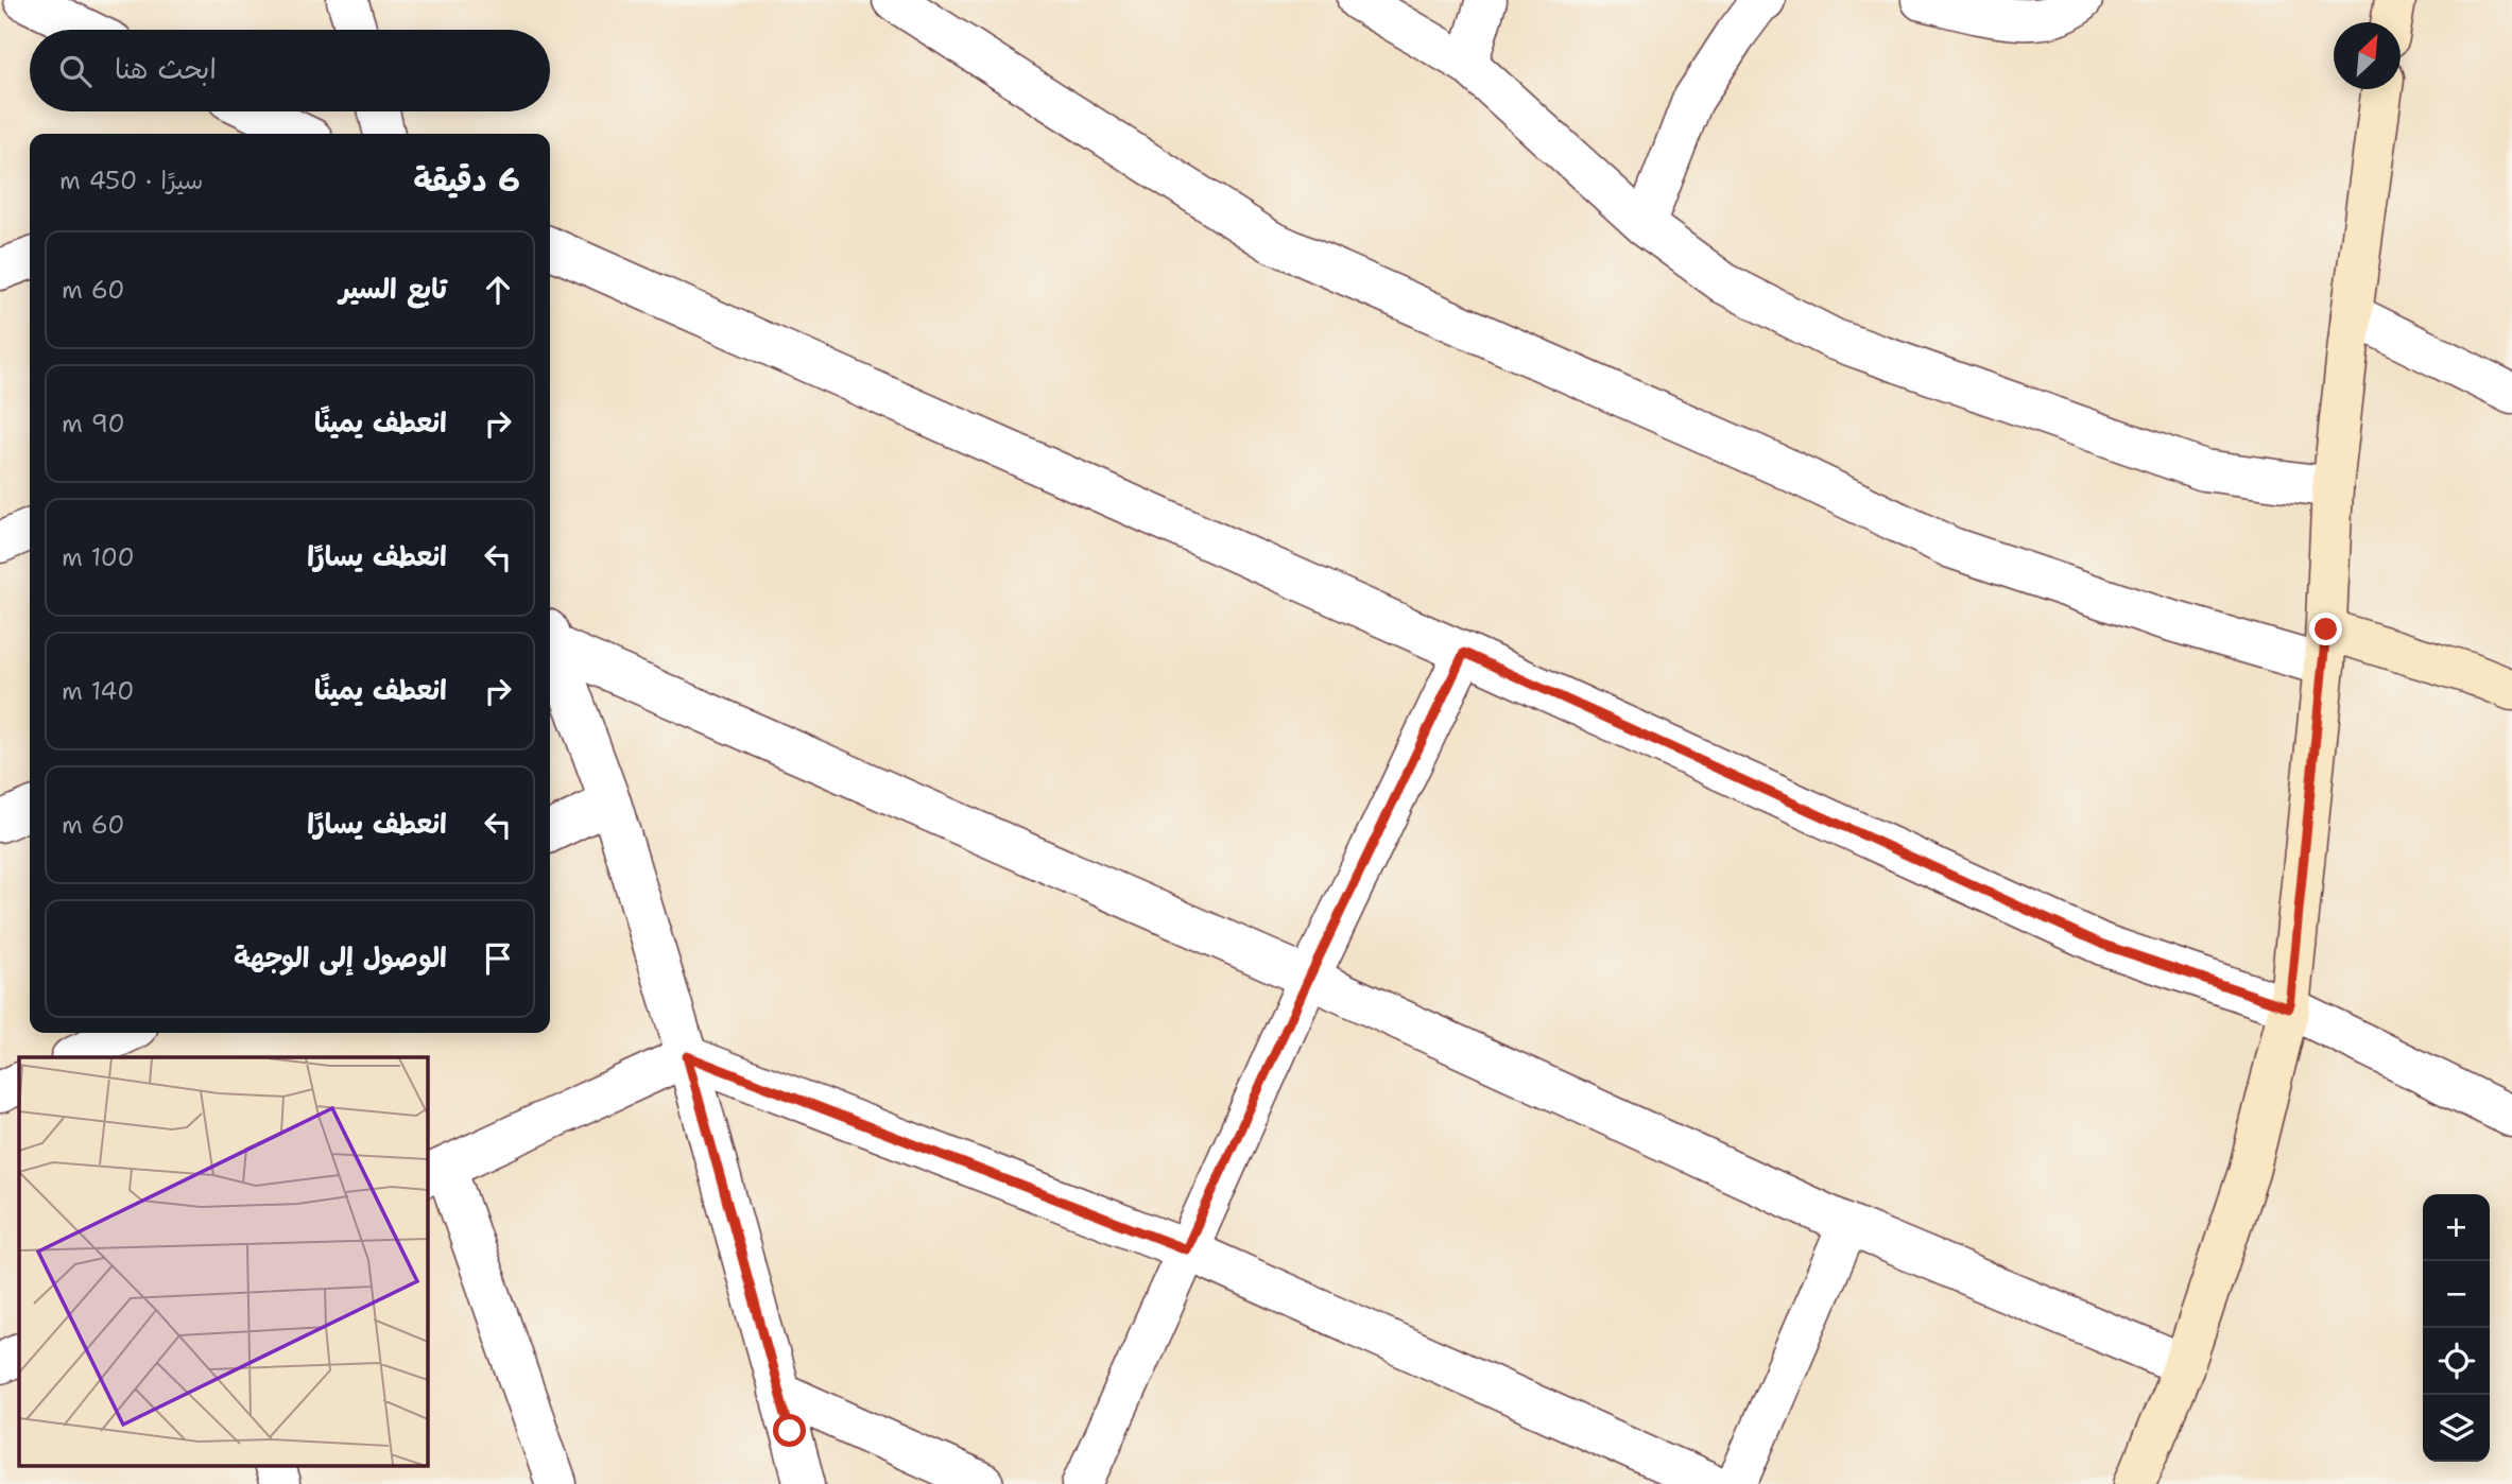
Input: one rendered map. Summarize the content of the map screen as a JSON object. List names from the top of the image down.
{
  "north": "top right",
  "page": {
    "search": "ابحث هنا",
    "heading": ["6 دقيقة", "سيرًا · 450 m"],
    "list": [
      ["تابع السير", "60 m"],
      ["انعطف يمينًا", "90 m"],
      ["انعطف يسارًا", "100 m"],
      ["انعطف يمينًا", "140 m"],
      ["انعطف يسارًا", "60 m"],
      "الوصول إلى الوجهة"
    ],
    "map_buttons": ["+", "−"]
  }
}
